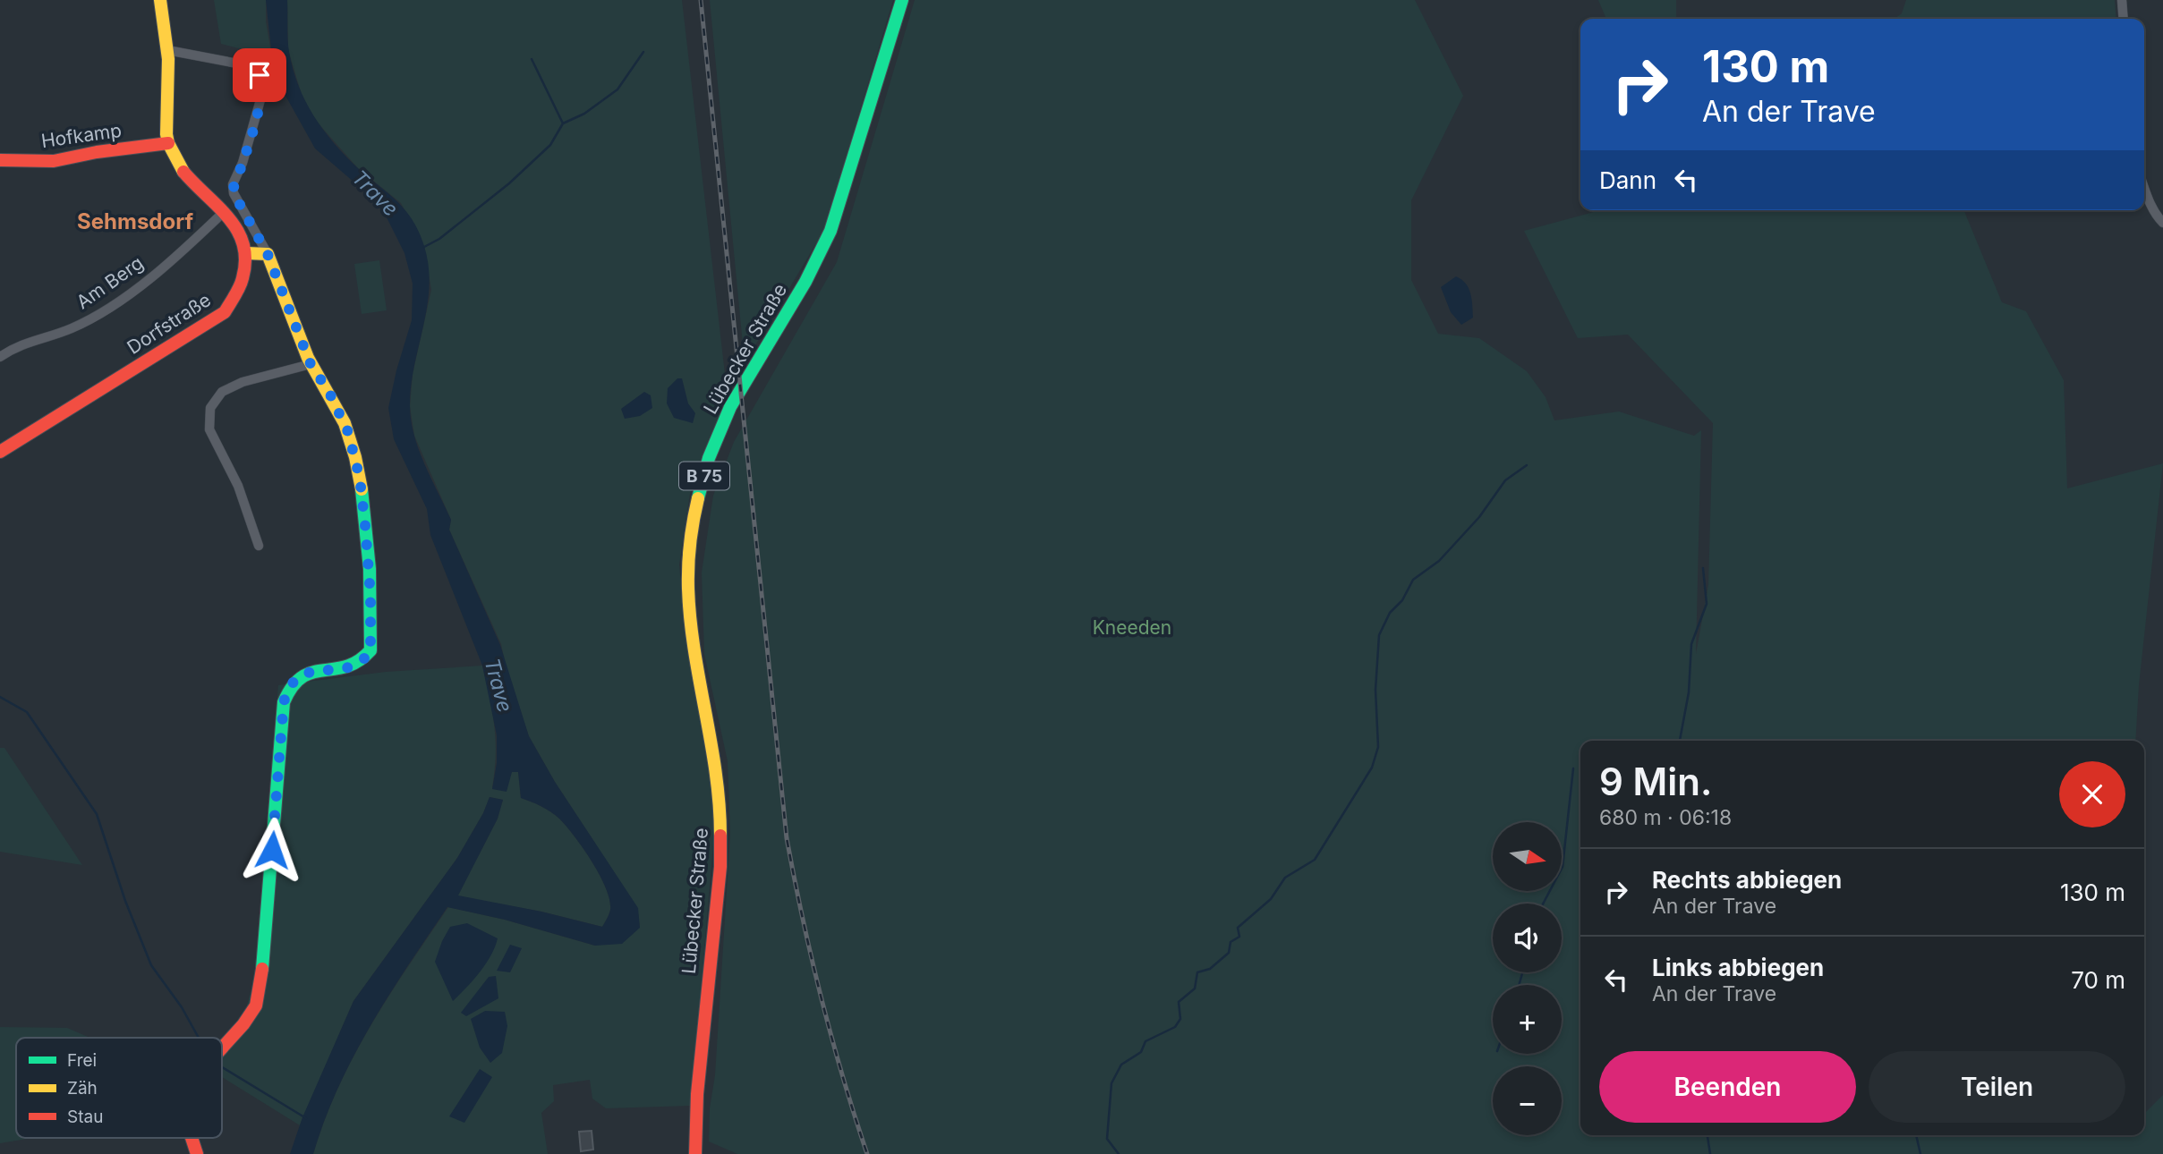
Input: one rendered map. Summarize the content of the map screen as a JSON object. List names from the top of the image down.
{
  "streets": {
    "main road": [
      "Hofkamp",
      "Dorfstraße",
      "Lübecker Straße",
      "B 75"
    ],
    "street": ["Am Berg"]
  },
  "districts": ["Sehmsdorf"],
  "water": ["Trave"],
  "parks": ["Kneeden"],
  "legend": ["Frei", "Zäh", "Stau"],
  "north": "right",
  "page": {
    "turn": ["130 m", "An der Trave"],
    "then": "Dann",
    "heading": ["9 Min.", "680 m · 06:18"],
    "map_buttons": ["+", "−"],
    "list": [
      {
        "name": "Rechts abbiegen",
        "note": "An der Trave",
        "value": "130 m"
      },
      {
        "name": "Links abbiegen",
        "note": "An der Trave",
        "value": "70 m"
      }
    ],
    "buttons": ["Beenden", "Teilen"]
  }
}
